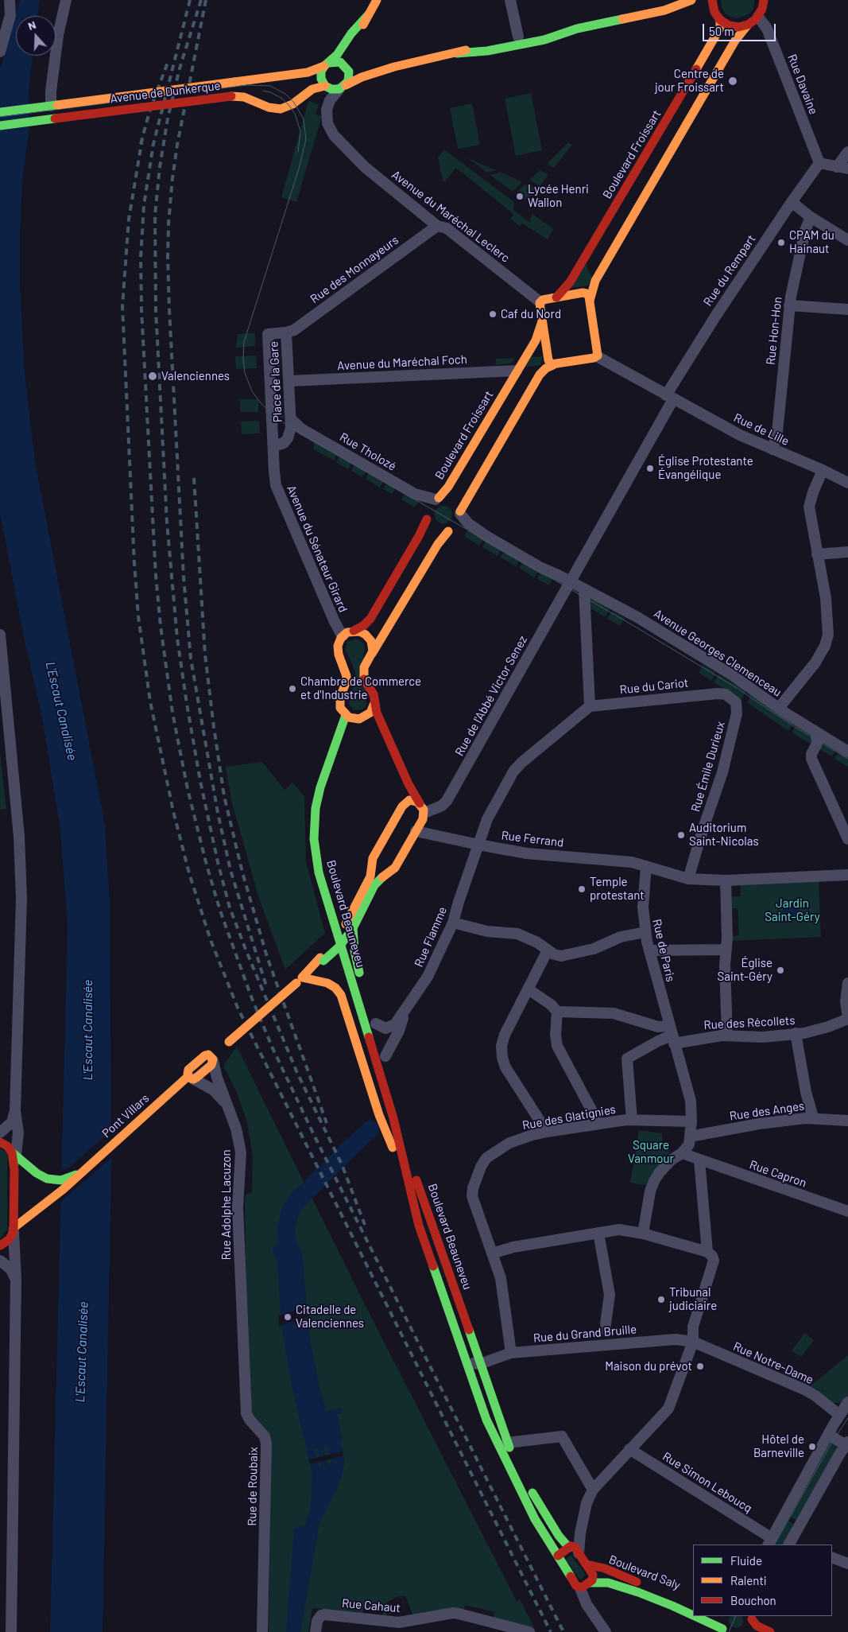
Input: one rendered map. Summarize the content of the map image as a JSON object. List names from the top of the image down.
{
  "streets": {
    "main road": [
      "Avenue de Dunkerque",
      "Boulevard Froissart",
      "Boulevard Beauneveu",
      "Pont Villars",
      "Boulevard Saly"
    ],
    "street": [
      "Rue Davaine",
      "Avenue du Maréchal Leclerc",
      "Rue des Monnayeurs",
      "Rue du Rempart",
      "Rue Hon-Hon",
      "Avenue du Maréchal Foch",
      "Place de la Gare",
      "Rue de Lille",
      "Rue Tholozé",
      "Avenue du Sénateur Girard",
      "Avenue Georges Clemenceau",
      "Rue du Cariot",
      "Rue de l'Abbé Victor Senez",
      "Rue Émile Durieux",
      "Rue Ferrand",
      "Rue Flamme",
      "Rue de Paris",
      "Rue des Récollets",
      "Rue des Anges",
      "Rue des Glatignies",
      "Rue Capron",
      "Rue Adolphe Lacuzon",
      "Rue du Grand Bruille",
      "Rue Notre-Dame",
      "Rue Simon Leboucq",
      "Rue de Roubaix",
      "Rue Cahaut"
    ]
  },
  "crossings": [
    ["Rue Davaine", "Rue du Rempart"],
    ["Avenue de Dunkerque", "Avenue du Maréchal Leclerc"],
    ["Boulevard Froissart", "Avenue du Maréchal Foch"],
    ["Boulevard Froissart", "Rue Tholozé"],
    ["Avenue du Maréchal Leclerc", "Rue des Monnayeurs"],
    ["Rue des Monnayeurs", "Place de la Gare"],
    ["Rue du Rempart", "Rue de Lille"],
    ["Rue du Rempart", "Avenue Georges Clemenceau"],
    ["Rue du Rempart", "Rue de l'Abbé Victor Senez"],
    ["Rue Hon-Hon", "Rue de Lille"],
    ["Avenue du Maréchal Foch", "Place de la Gare"],
    ["Place de la Gare", "Rue Tholozé"],
    ["Place de la Gare", "Avenue du Sénateur Girard"],
    ["Avenue Georges Clemenceau", "Rue de l'Abbé Victor Senez"],
    ["Rue du Cariot", "Rue Émile Durieux"],
    ["Rue du Cariot", "Rue Flamme"],
    ["Rue Ferrand", "Rue Flamme"],
    ["Rue Ferrand", "Rue de Paris"],
    ["Boulevard Beauneveu", "Rue du Grand Bruille"],
    ["Boulevard Beauneveu", "Boulevard Saly"],
    ["Rue de Paris", "Rue des Récollets"],
    ["Rue de Paris", "Rue des Anges"],
    ["Rue de Paris", "Rue des Glatignies"],
    ["Pont Villars", "Rue Adolphe Lacuzon"],
    ["Rue Adolphe Lacuzon", "Rue de Roubaix"],
    ["Rue du Grand Bruille", "Rue Notre-Dame"]
  ],
  "water": ["L'Escaut Canalisée"],
  "parks": ["Jardin Saint-Géry", "Square Vanmour"],
  "places": [
    "Centre de jour Froissart",
    "Lycée Henri Wallon",
    "CPAM du Hainaut",
    "Caf du Nord",
    "Valenciennes",
    "Église Protestante Évangélique",
    "Chambre de Commerce et d'Industrie",
    "Auditorium Saint-Nicolas",
    "Temple protestant",
    "Église Saint-Géry",
    "Tribunal judiciaire",
    "Citadelle de Valenciennes",
    "Maison du prévot",
    "Hôtel de Barneville"
  ],
  "legend": ["Fluide", "Ralenti", "Bouchon"],
  "scale_bar": "50 m",
  "north": "top"
}
